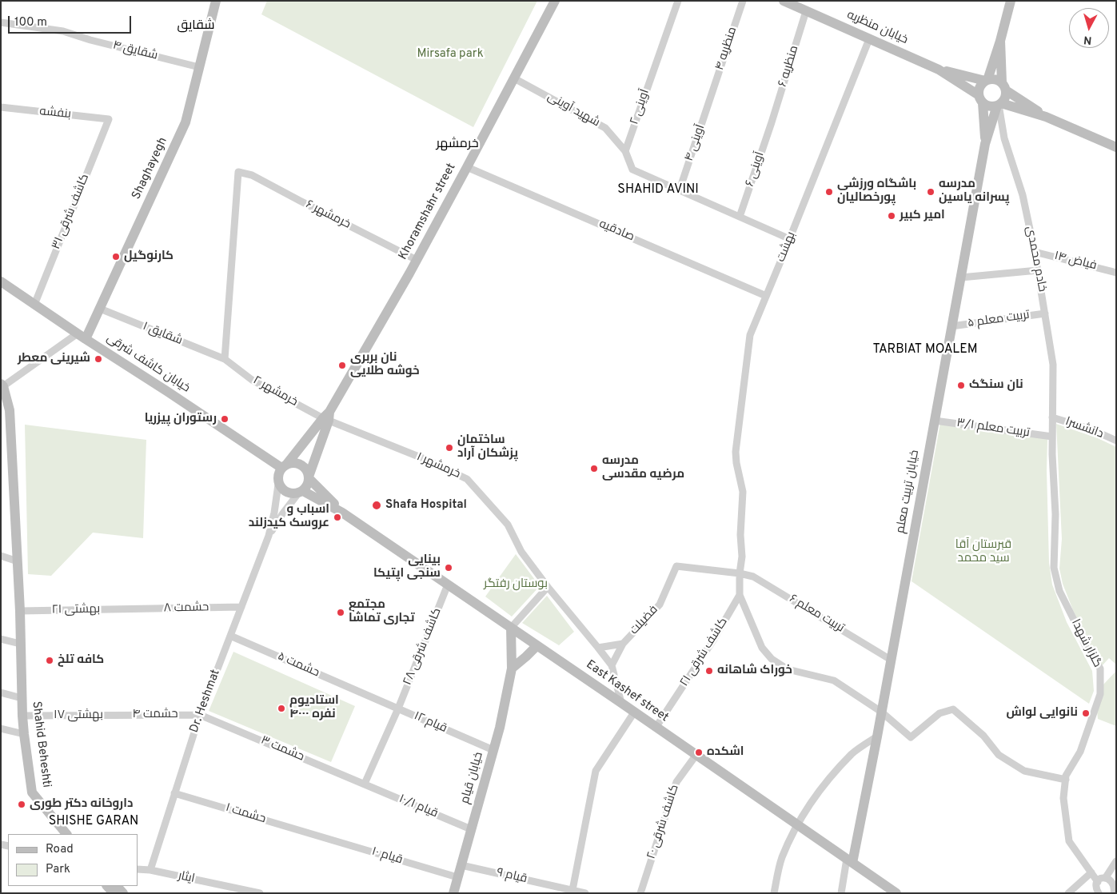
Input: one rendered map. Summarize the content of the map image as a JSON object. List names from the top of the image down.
{
  "streets": {
    "main road": [
      "خیابان منظریه",
      "Shaghayegh",
      "Khoramshahr street",
      "خیابان کاشف شرقی",
      "خیابان تربیت معلم",
      "East Kashef street",
      "Shahid Beheshti",
      "خیابان قیام"
    ],
    "street": [
      "منظریه ۴",
      "شقایق ۴",
      "منظریه ۶",
      "آوینی ۲",
      "شهید آوینی",
      "بنفشه",
      "آوینی ۴",
      "آوینی ۶",
      "کاشف شرقی ۳۱",
      "خرمشهر ۶",
      "صادقیه",
      "بهشت",
      "خادم محمدی",
      "فیاض ۱۴",
      "تربیت معلم ۵",
      "شقایق ۱",
      "خرمشهر ۲",
      "تربیت معلم ۳/۱",
      "دانشسرا",
      "خرمشهر ۱",
      "حشمت ۸",
      "بهشتی ۲۱",
      "تربیت معلم ۶",
      "فضیلت",
      "گلزار شهدا",
      "کاشف شرقی ۲۸",
      "کاشف شرقی ۲۱",
      "حشمت ۵",
      "Dr. Heshmat",
      "حشمت ۴",
      "بهشتی ۱۷",
      "قیام ۱۲",
      "حشمت ۳",
      "قیام ۱۰/۱",
      "حشمت ۱",
      "کاشف شرقی ۲۰",
      "قیام ۱۰",
      "قیام ۹",
      "ایثار"
    ]
  },
  "crossings": [
    ["خیابان منظریه", "منظریه ۶"],
    ["خیابان منظریه", "بهشت"],
    ["منظریه ۴", "آوینی ۴"],
    ["شقایق ۴", "Shaghayegh"],
    ["منظریه ۶", "آوینی ۶"],
    ["آوینی ۲", "شهید آوینی"],
    ["شهید آوینی", "آوینی ۴"],
    ["شهید آوینی", "آوینی ۶"],
    ["شهید آوینی", "Khoramshahr street"],
    ["شهید آوینی", "بهشت"],
    ["بنفشه", "کاشف شرقی ۳۱"],
    ["Shaghayegh", "شقایق ۱"],
    ["Shaghayegh", "خیابان کاشف شرقی"],
    ["کاشف شرقی ۳۱", "خیابان کاشف شرقی"],
    ["Khoramshahr street", "خرمشهر ۶"],
    ["Khoramshahr street", "صادقیه"],
    ["Khoramshahr street", "خرمشهر ۲"],
    ["Khoramshahr street", "خرمشهر ۱"],
    ["خرمشهر ۶", "شقایق ۱"],
    ["خرمشهر ۶", "خرمشهر ۲"],
    ["صادقیه", "بهشت"],
    ["بهشت", "تربیت معلم ۶"],
    ["بهشت", "فضیلت"],
    ["خادم محمدی", "فیاض ۱۴"],
    ["خادم محمدی", "تربیت معلم ۵"],
    ["خادم محمدی", "دانشسرا"],
    ["خادم محمدی", "گلزار شهدا"],
    ["تربیت معلم ۵", "خیابان تربیت معلم"],
    ["شقایق ۱", "خرمشهر ۲"],
    ["خرمشهر ۲", "خرمشهر ۱"],
    ["تربیت معلم ۳/۱", "خیابان تربیت معلم"],
    ["تربیت معلم ۳/۱", "گلزار شهدا"],
    ["دانشسرا", "گلزار شهدا"],
    ["خیابان تربیت معلم", "تربیت معلم ۶"],
    ["خیابان تربیت معلم", "East Kashef street"],
    ["حشمت ۸", "بهشتی ۲۱"],
    ["حشمت ۸", "Dr. Heshmat"],
    ["بهشتی ۲۱", "Shahid Beheshti"],
    ["تربیت معلم ۶", "فضیلت"],
    ["کاشف شرقی ۲۸", "East Kashef street"],
    ["کاشف شرقی ۲۸", "قیام ۱۲"],
    ["کاشف شرقی ۲۸", "حشمت ۳"],
    ["کاشف شرقی ۲۸", "قیام ۱۰/۱"],
    ["کاشف شرقی ۲۱", "East Kashef street"],
    ["حشمت ۵", "Dr. Heshmat"],
    ["حشمت ۵", "قیام ۱۲"],
    ["East Kashef street", "خیابان قیام"],
    ["East Kashef street", "کاشف شرقی ۲۰"],
    ["Dr. Heshmat", "حشمت ۴"],
    ["Dr. Heshmat", "حشمت ۳"],
    ["Dr. Heshmat", "حشمت ۱"],
    ["Dr. Heshmat", "ایثار"],
    ["حشمت ۴", "بهشتی ۱۷"],
    ["حشمت ۴", "حشمت ۳"],
    ["بهشتی ۱۷", "Shahid Beheshti"],
    ["قیام ۱۲", "خیابان قیام"],
    ["حشمت ۳", "قیام ۱۰/۱"],
    ["خیابان قیام", "قیام ۱۰/۱"],
    ["خیابان قیام", "قیام ۱۰"],
    ["خیابان قیام", "قیام ۹"],
    ["حشمت ۱", "قیام ۱۰"]
  ],
  "districts": [
    "شقایق",
    "خرمشهر",
    "SHAHID AVINI",
    "TARBIAT MOALEM",
    "SHISHE GARAN"
  ],
  "parks": ["Mirsafa park", "قبرستان آقا سید محمد", "بوستان رفتگر"],
  "places": [
    "باشگاه ورزشی پورخصالیان",
    "مدرسه پسرانه یاسین",
    "امیر کبیر",
    "کارنوگیل",
    "شیرینی معطر",
    "نان بربری خوشه طلایی",
    "نان سنگک",
    "رستوران پیزریا",
    "ساختمان پزشکان آراد",
    "مدرسه مرضیه مقدسی",
    "Shafa Hospital",
    "اسباب و عروسک کیدزلند",
    "بینایی سنجی اپتیکا",
    "مجتمع تجاری تماشا",
    "کافه تلخ",
    "خوراک شاهانه",
    "استادیوم ۴۰۰۰ نفره",
    "نانوایی لواش",
    "اشکده",
    "داروخانه دکتر طوری"
  ],
  "legend": ["Road", "Park"],
  "scale_bar": "100 m",
  "north": "bottom"
}
